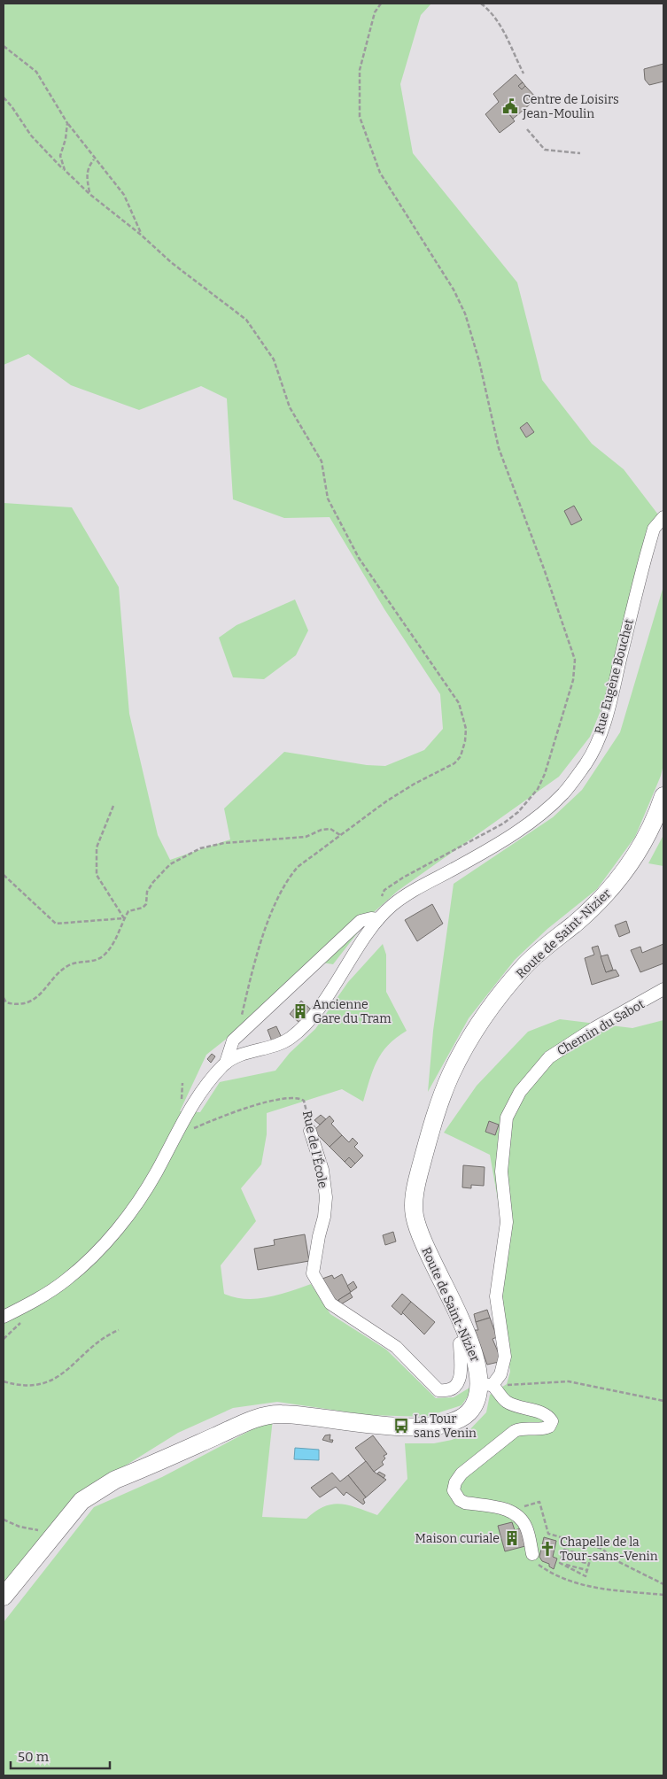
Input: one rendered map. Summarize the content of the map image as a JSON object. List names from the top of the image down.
{
  "streets": {
    "main road": ["Route de Saint-Nizier"],
    "street": ["Rue Eugène Bouchet", "Chemin du Sabot", "Rue de l'École"]
  },
  "crossings": [
    ["Route de Saint-Nizier", "Chemin du Sabot"],
    ["Route de Saint-Nizier", "Rue de l'École"]
  ],
  "places": {
    "public building": ["Centre de Loisirs Jean-Moulin"],
    "building": ["Ancienne Gare du Tram", "Maison curiale"],
    "bus stop": ["La Tour sans Venin"],
    "church": ["Chapelle de la Tour-sans-Venin"]
  },
  "scale_bar": "50 m"
}
